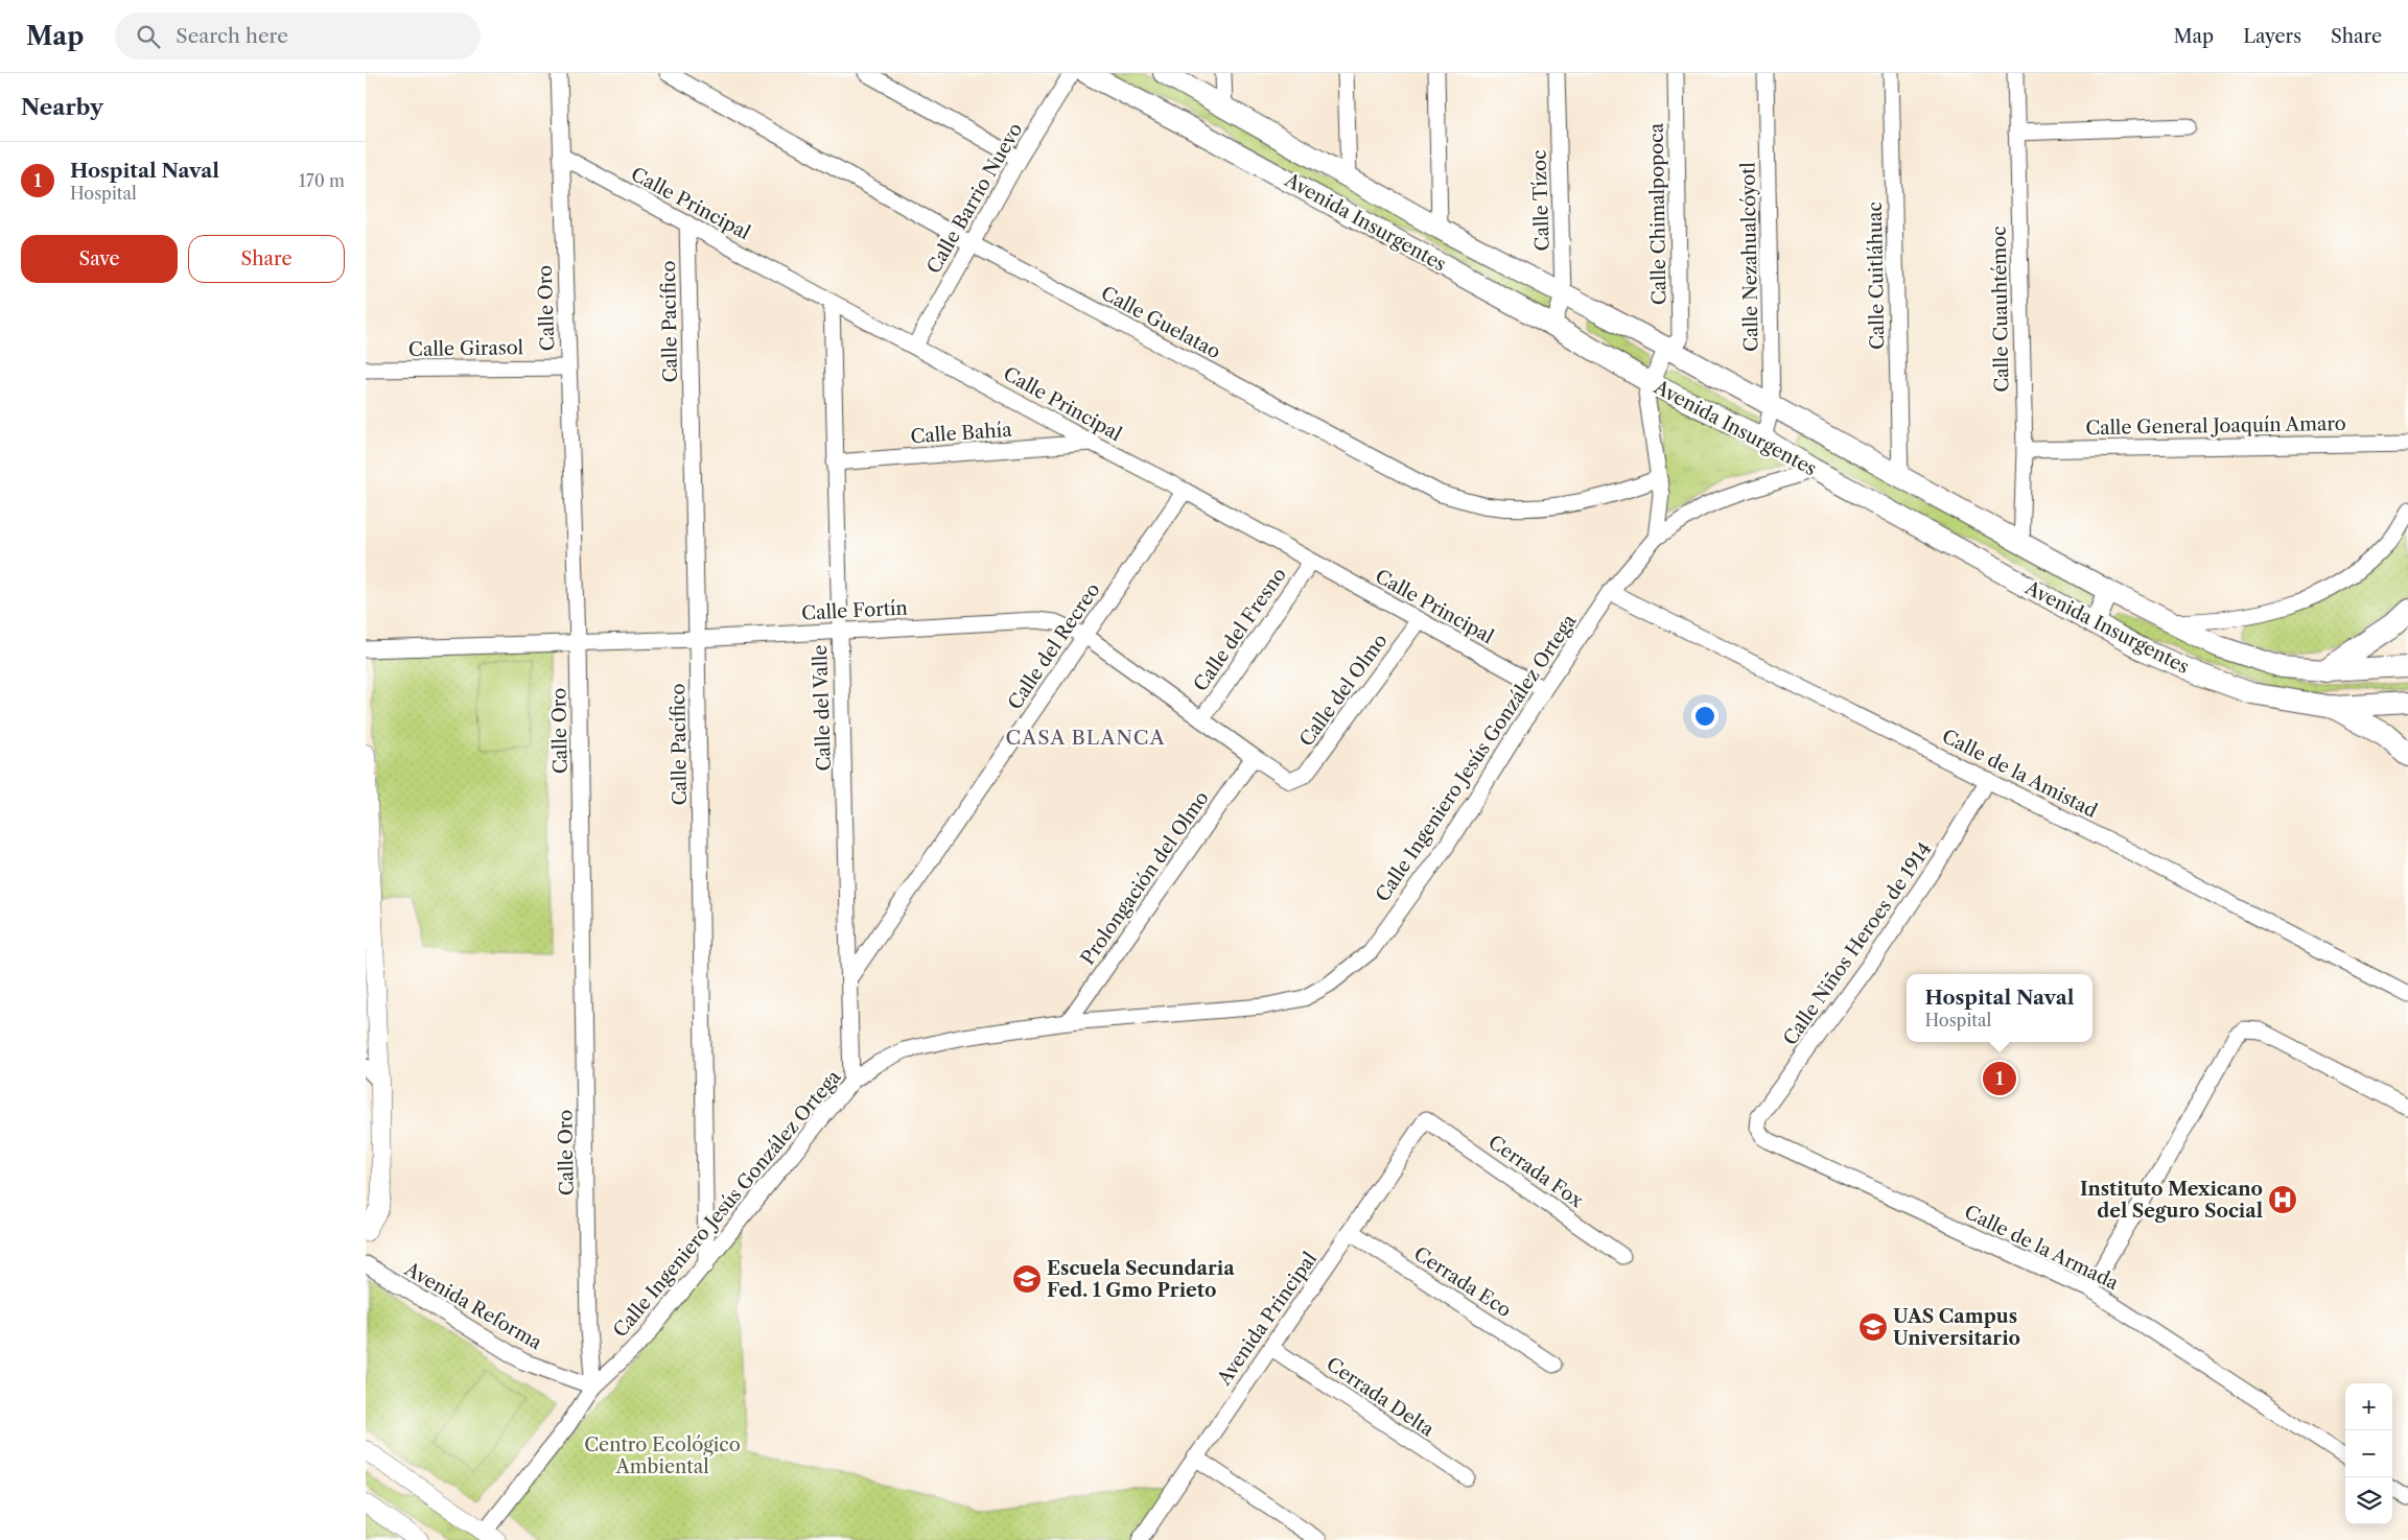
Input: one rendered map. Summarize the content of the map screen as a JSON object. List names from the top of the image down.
{
  "streets": {
    "main road": ["Avenida Insurgentes"],
    "street": [
      "Calle Barrio Nuevo",
      "Calle Tízoc",
      "Calle Principal",
      "Calle Chimalpopoca",
      "Calle Nezahualcóyotl",
      "Calle Cuitláhuac",
      "Calle Oro",
      "Calle Cuauhtémoc",
      "Calle Pacífico",
      "Calle Guelatao",
      "Calle Girasol",
      "Calle General Joaquín Amaro",
      "Calle Bahía",
      "Calle Fortín",
      "Calle del Fresno",
      "Calle del Recreo",
      "Calle del Olmo",
      "Calle del Valle",
      "Calle Ingeniero Jesús González Ortega",
      "Calle de la Amistad",
      "Prolongación del Olmo",
      "Calle Niños Heroes de 1914",
      "Cerrada Fox",
      "Calle de la Armada",
      "Cerrada Eco",
      "Avenida Reforma",
      "Avenida Principal",
      "Cerrada Delta"
    ]
  },
  "crossings": [
    ["Calle Barrio Nuevo", "Calle Principal"],
    ["Calle Barrio Nuevo", "Calle Guelatao"],
    ["Calle Tízoc", "Avenida Insurgentes"],
    ["Calle Principal", "Calle Oro"],
    ["Calle Principal", "Calle Pacífico"],
    ["Calle Principal", "Calle Bahía"],
    ["Calle Principal", "Calle del Fresno"],
    ["Calle Principal", "Calle del Recreo"],
    ["Calle Principal", "Calle del Olmo"],
    ["Calle Principal", "Calle del Valle"],
    ["Calle Principal", "Calle Ingeniero Jesús González Ortega"],
    ["Calle Chimalpopoca", "Avenida Insurgentes"],
    ["Avenida Insurgentes", "Calle Nezahualcóyotl"],
    ["Avenida Insurgentes", "Calle Cuitláhuac"],
    ["Avenida Insurgentes", "Calle Cuauhtémoc"],
    ["Avenida Insurgentes", "Calle Ingeniero Jesús González Ortega"],
    ["Calle Oro", "Calle Girasol"],
    ["Calle Oro", "Calle Fortín"],
    ["Calle Oro", "Calle Ingeniero Jesús González Ortega"],
    ["Calle Oro", "Avenida Reforma"],
    ["Calle Cuauhtémoc", "Calle General Joaquín Amaro"],
    ["Calle Pacífico", "Calle Fortín"],
    ["Calle Pacífico", "Calle Ingeniero Jesús González Ortega"],
    ["Calle Bahía", "Calle del Valle"],
    ["Calle Fortín", "Calle del Fresno"],
    ["Calle Fortín", "Calle del Recreo"],
    ["Calle Fortín", "Calle del Olmo"],
    ["Calle Fortín", "Calle del Valle"],
    ["Calle Fortín", "Prolongación del Olmo"],
    ["Calle del Recreo", "Calle del Valle"],
    ["Calle del Valle", "Calle Ingeniero Jesús González Ortega"],
    ["Calle Ingeniero Jesús González Ortega", "Calle de la Amistad"],
    ["Calle Ingeniero Jesús González Ortega", "Prolongación del Olmo"],
    ["Calle Ingeniero Jesús González Ortega", "Avenida Reforma"],
    ["Calle de la Amistad", "Calle Niños Heroes de 1914"],
    ["Calle Niños Heroes de 1914", "Calle de la Armada"],
    ["Cerrada Fox", "Avenida Principal"],
    ["Cerrada Eco", "Avenida Principal"],
    ["Avenida Principal", "Cerrada Delta"]
  ],
  "districts": ["CASA BLANCA"],
  "parks": ["Centro Ecológico Ambiental"],
  "places": {
    "hospital": ["Instituto Mexicano del Seguro Social"],
    "school or university": ["Escuela Secundaria Fed. 1 Gmo Prieto", "UAS Campus Universitario"]
  },
  "page": {
    "header": "Map",
    "search": "Search here",
    "nav": ["Map", "Layers", "Share"],
    "heading": "Nearby",
    "list": [
      {
        "mark": "1",
        "name": "Hospital Naval",
        "note": "Hospital",
        "value": "170 m"
      }
    ],
    "buttons": ["Save", "Share"],
    "popup": ["Hospital Naval", "Hospital"],
    "pins": "1",
    "map_buttons": ["+", "−"]
  }
}
